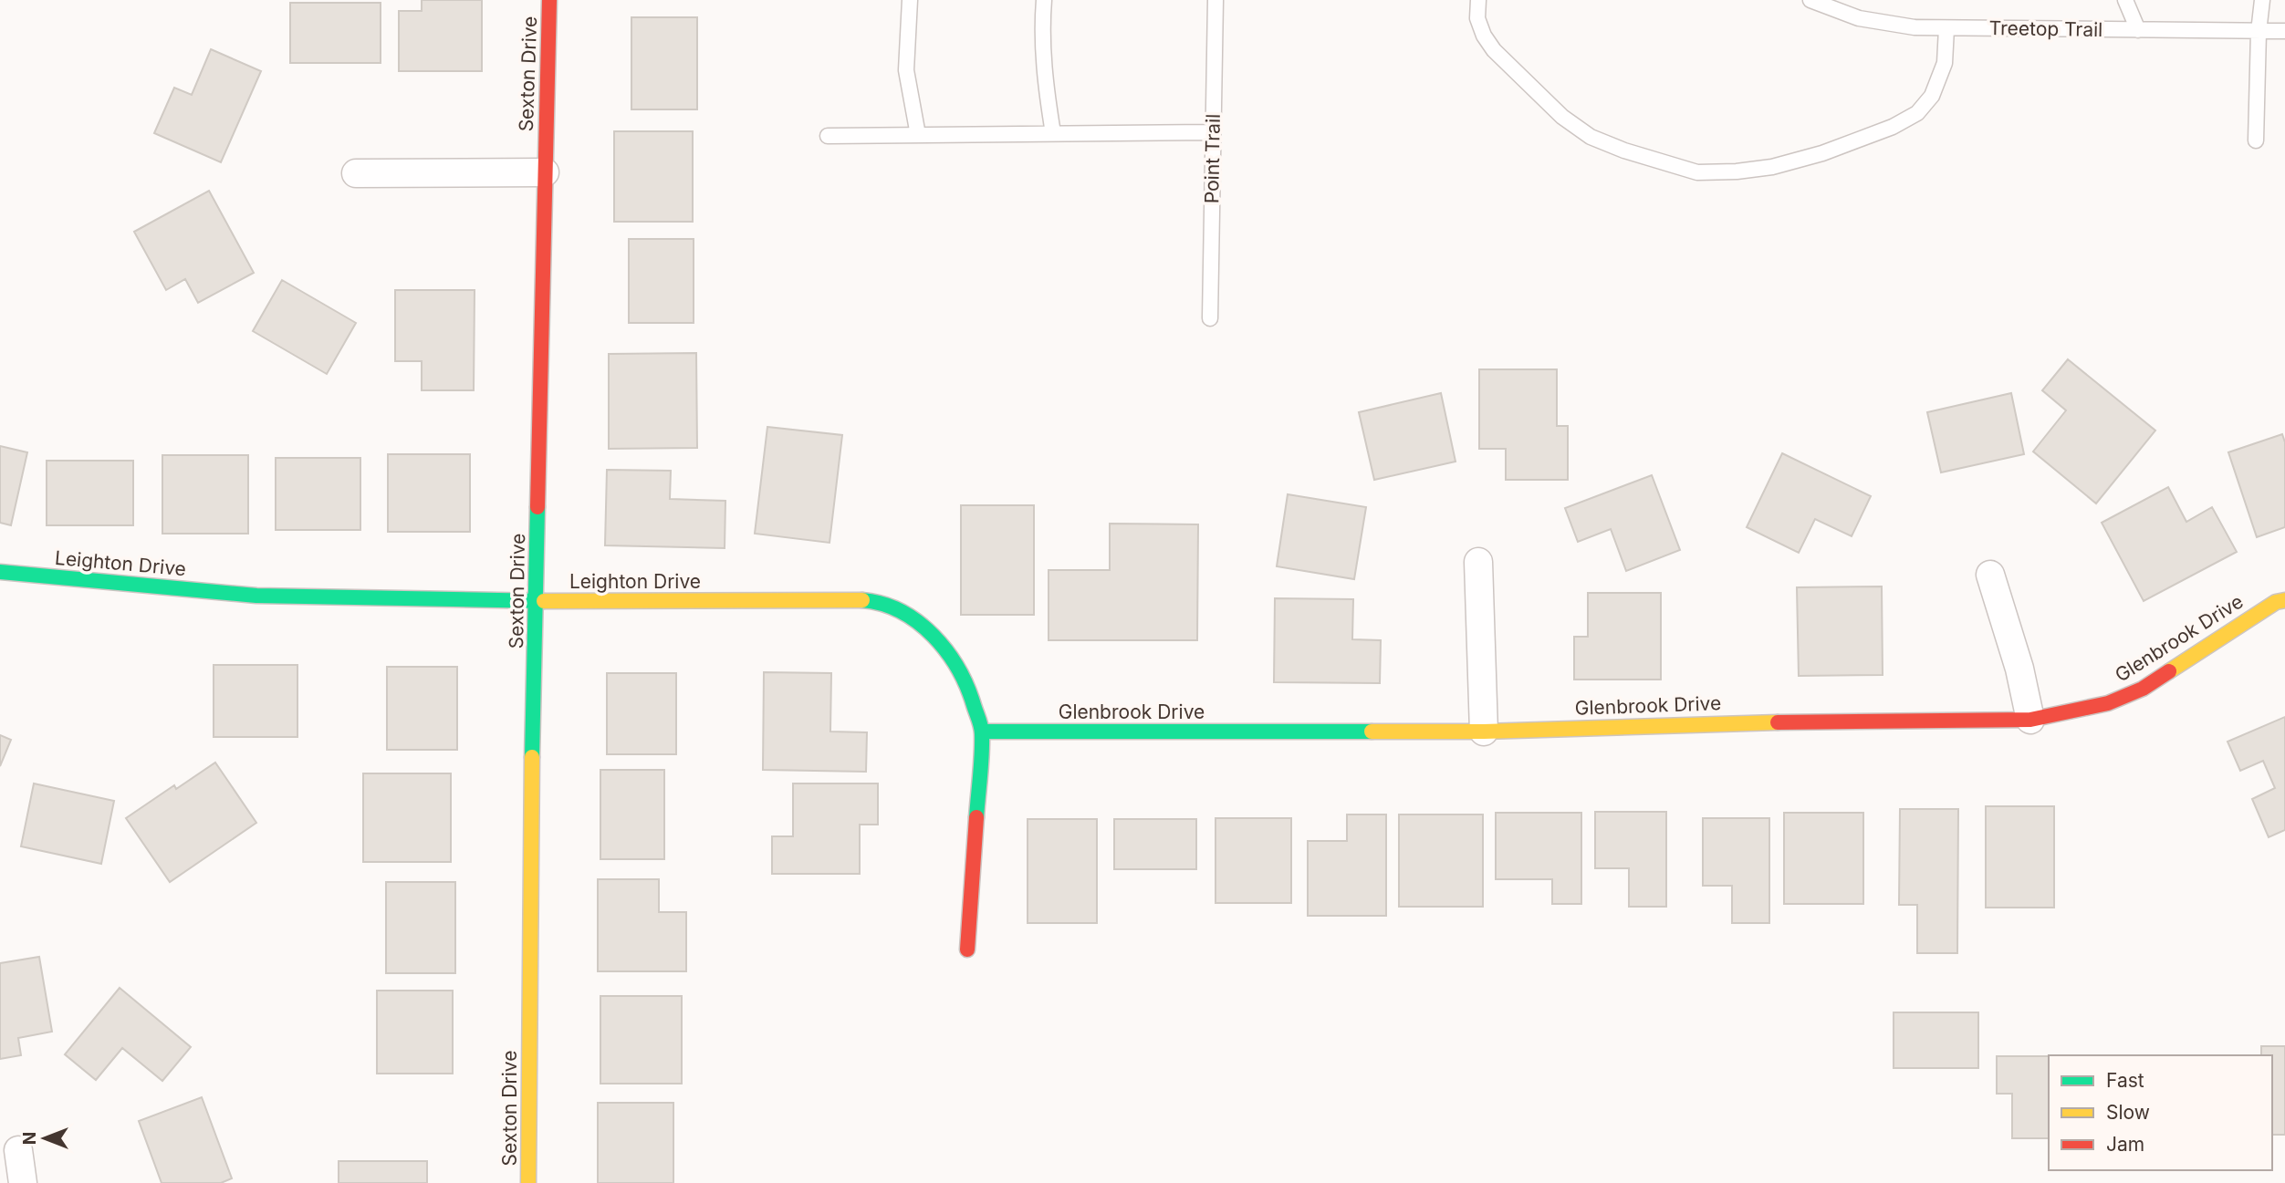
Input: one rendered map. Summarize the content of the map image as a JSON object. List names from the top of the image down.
{
  "streets": {
    "street": ["Sexton Drive", "Leighton Drive", "Glenbrook Drive"],
    "lane": ["Treetop Trail", "Point Trail"]
  },
  "crossings": [
    ["Sexton Drive", "Leighton Drive"],
    ["Leighton Drive", "Glenbrook Drive"]
  ],
  "legend": ["Fast", "Slow", "Jam"],
  "north": "left"
}
